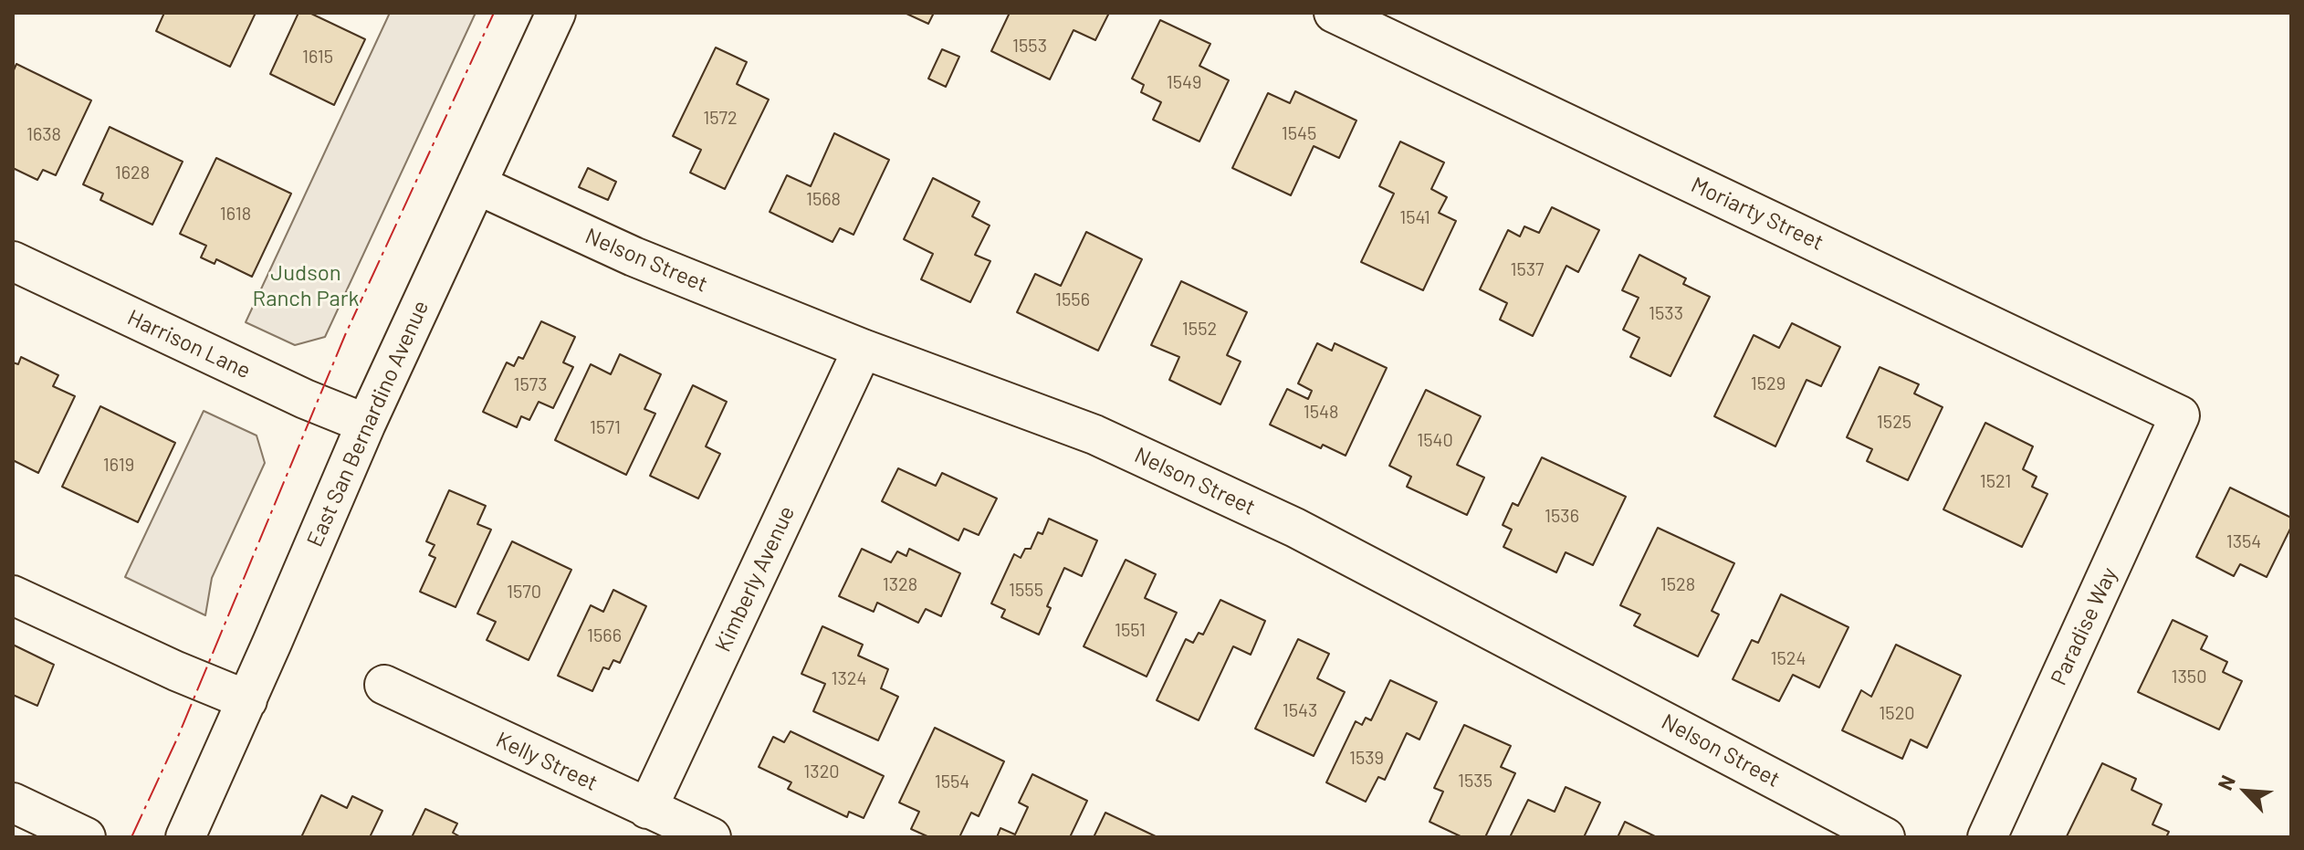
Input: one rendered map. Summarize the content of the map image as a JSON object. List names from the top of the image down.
{
  "streets": {
    "street": [
      "Moriarty Street",
      "Nelson Street",
      "Harrison Lane",
      "East San Bernardino Avenue",
      "Kimberly Avenue",
      "Paradise Way",
      "Kelly Street"
    ]
  },
  "crossings": [
    ["Moriarty Street", "Paradise Way"],
    ["Nelson Street", "East San Bernardino Avenue"],
    ["Nelson Street", "Kimberly Avenue"],
    ["Harrison Lane", "East San Bernardino Avenue"],
    ["Kimberly Avenue", "Kelly Street"]
  ],
  "parks": ["Judson Ranch Park"],
  "house_numbers": [
    "1553",
    "1615",
    "1549",
    "1572",
    "1545",
    "1638",
    "1628",
    "1568",
    "1618",
    "1541",
    "1537",
    "1556",
    "1533",
    "1552",
    "1529",
    "1573",
    "1548",
    "1525",
    "1571",
    "1540",
    "1619",
    "1521",
    "1536",
    "1354",
    "1328",
    "1528",
    "1555",
    "1570",
    "1551",
    "1566",
    "1524",
    "1350",
    "1324",
    "1543",
    "1520",
    "1539",
    "1320",
    "1535",
    "1554"
  ],
  "north": "top left"
}
